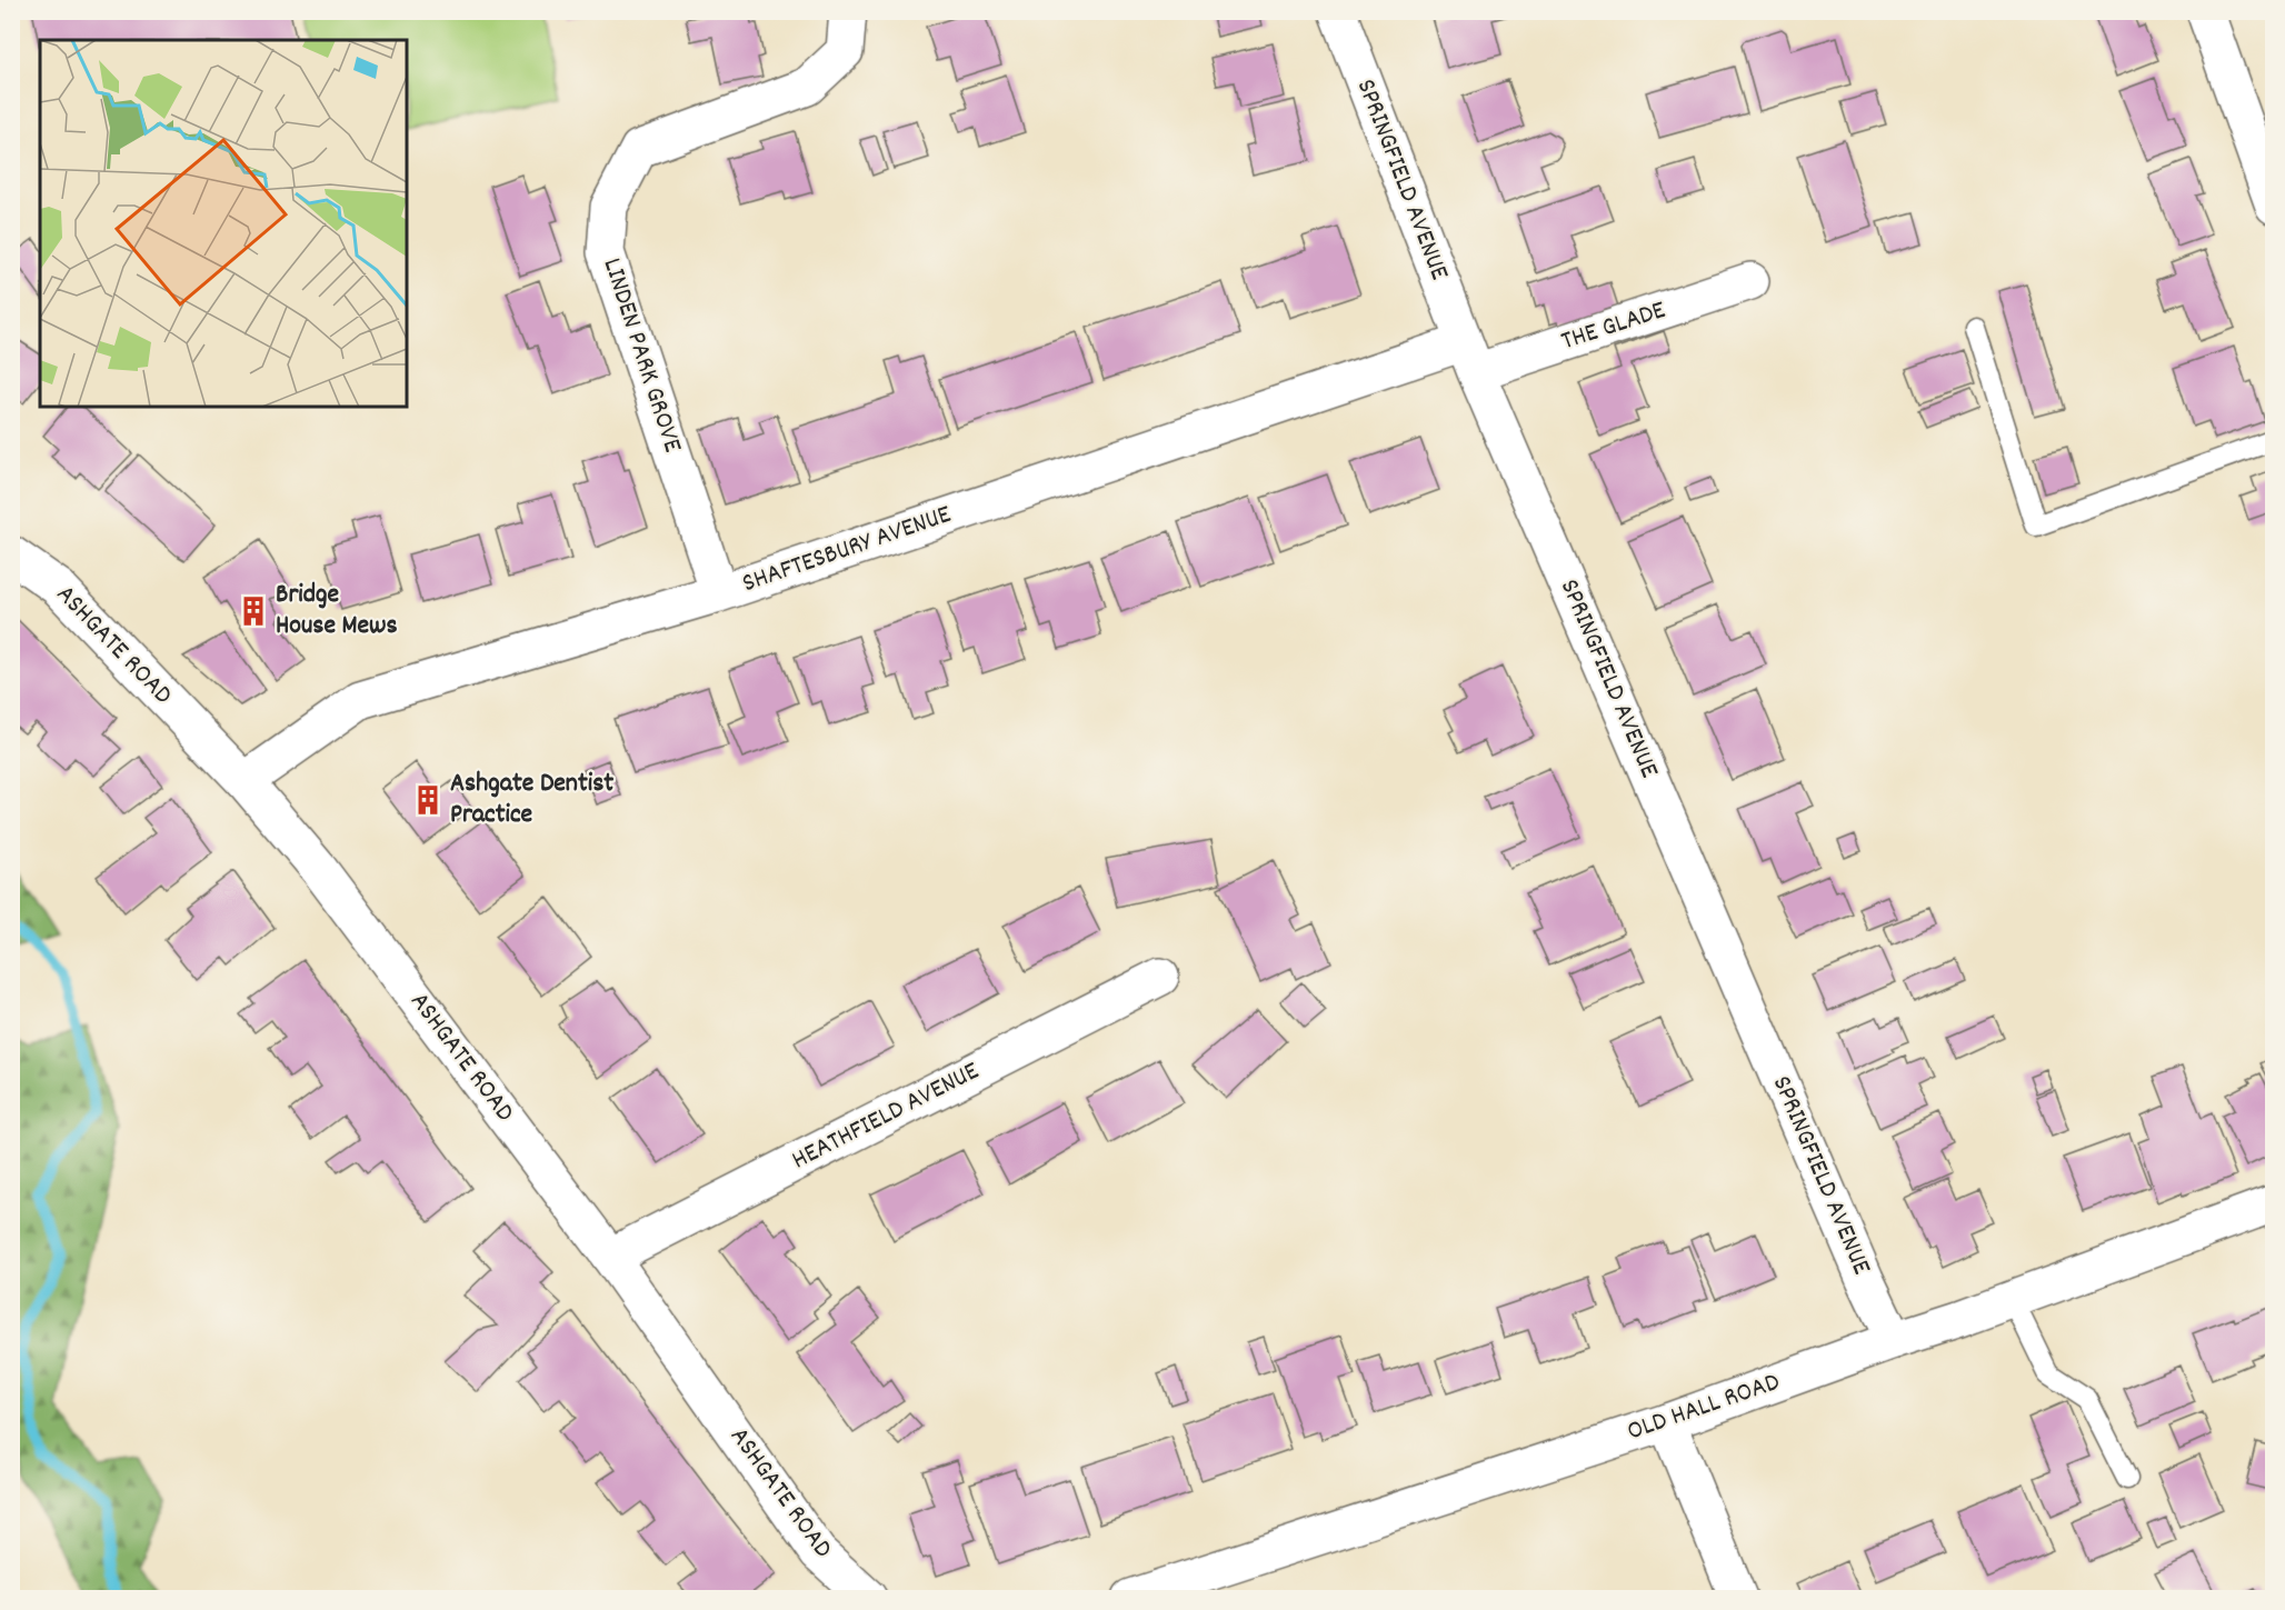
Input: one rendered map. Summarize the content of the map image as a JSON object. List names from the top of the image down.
{
  "streets": {
    "street": [
      "SPRINGFIELD AVENUE",
      "THE GLADE",
      "LINDEN PARK GROVE",
      "SHAFTESBURY AVENUE",
      "ASHGATE ROAD",
      "HEATHFIELD AVENUE",
      "OLD HALL ROAD"
    ]
  },
  "crossings": [
    ["SPRINGFIELD AVENUE", "THE GLADE"],
    ["SPRINGFIELD AVENUE", "SHAFTESBURY AVENUE"],
    ["SPRINGFIELD AVENUE", "OLD HALL ROAD"],
    ["THE GLADE", "SHAFTESBURY AVENUE"],
    ["LINDEN PARK GROVE", "SHAFTESBURY AVENUE"],
    ["SHAFTESBURY AVENUE", "ASHGATE ROAD"],
    ["ASHGATE ROAD", "HEATHFIELD AVENUE"]
  ],
  "places": {
    "building": ["Bridge House Mews", "Ashgate Dentist Practice"]
  }
}
